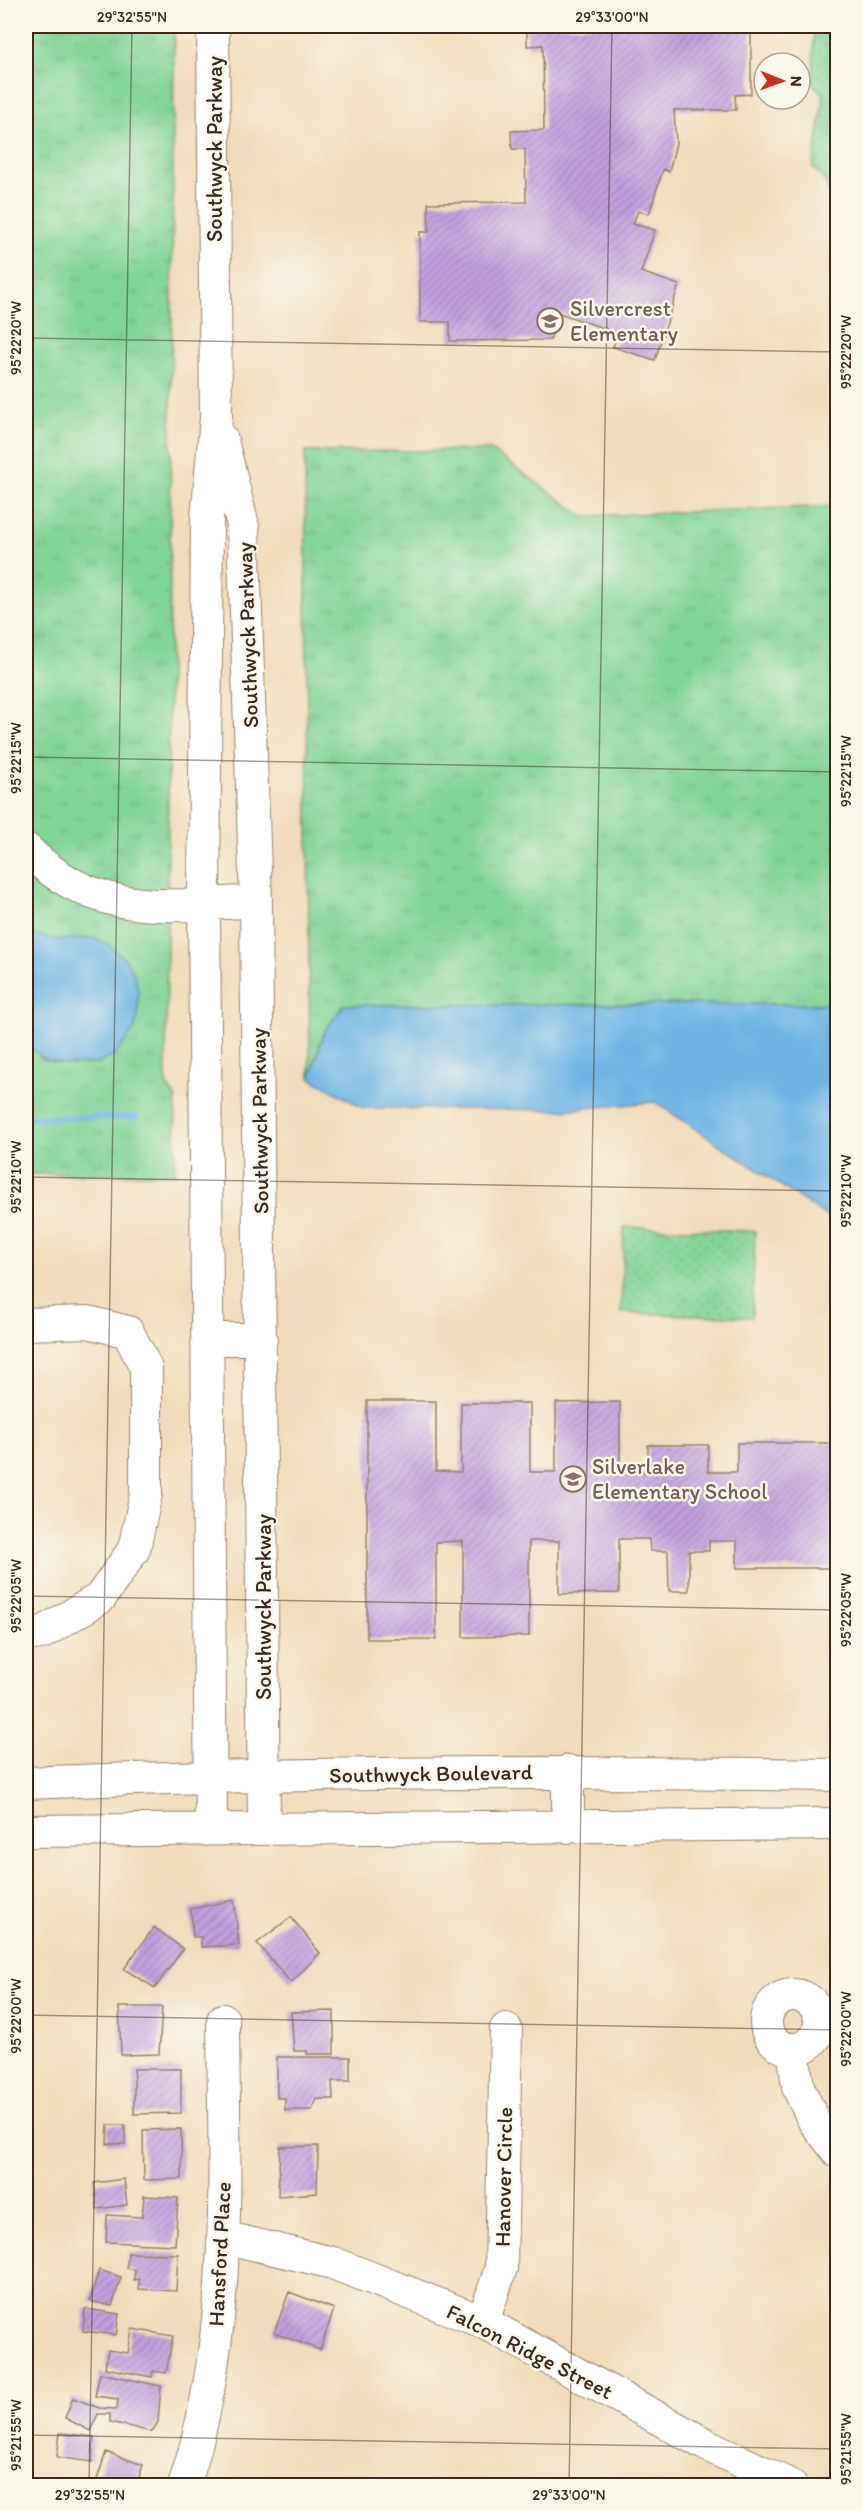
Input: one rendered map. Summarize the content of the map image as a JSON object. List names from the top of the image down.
{
  "streets": {
    "street": [
      "Southwyck Parkway",
      "Southwyck Boulevard",
      "Hanover Circle",
      "Hansford Place",
      "Falcon Ridge Street"
    ]
  },
  "crossings": [
    ["Southwyck Parkway", "Southwyck Boulevard"],
    ["Hanover Circle", "Falcon Ridge Street"],
    ["Hansford Place", "Falcon Ridge Street"]
  ],
  "places": {
    "school or university": ["Silvercrest Elementary", "Silverlake Elementary School"]
  },
  "north": "right",
  "coordinates": [
    "29°32'55\"N",
    "29°33'00\"N",
    "95°22'20\"W",
    "95°22'15\"W",
    "95°22'10\"W",
    "95°22'05\"W",
    "95°22'00\"W",
    "95°21'55\"W"
  ]
}
